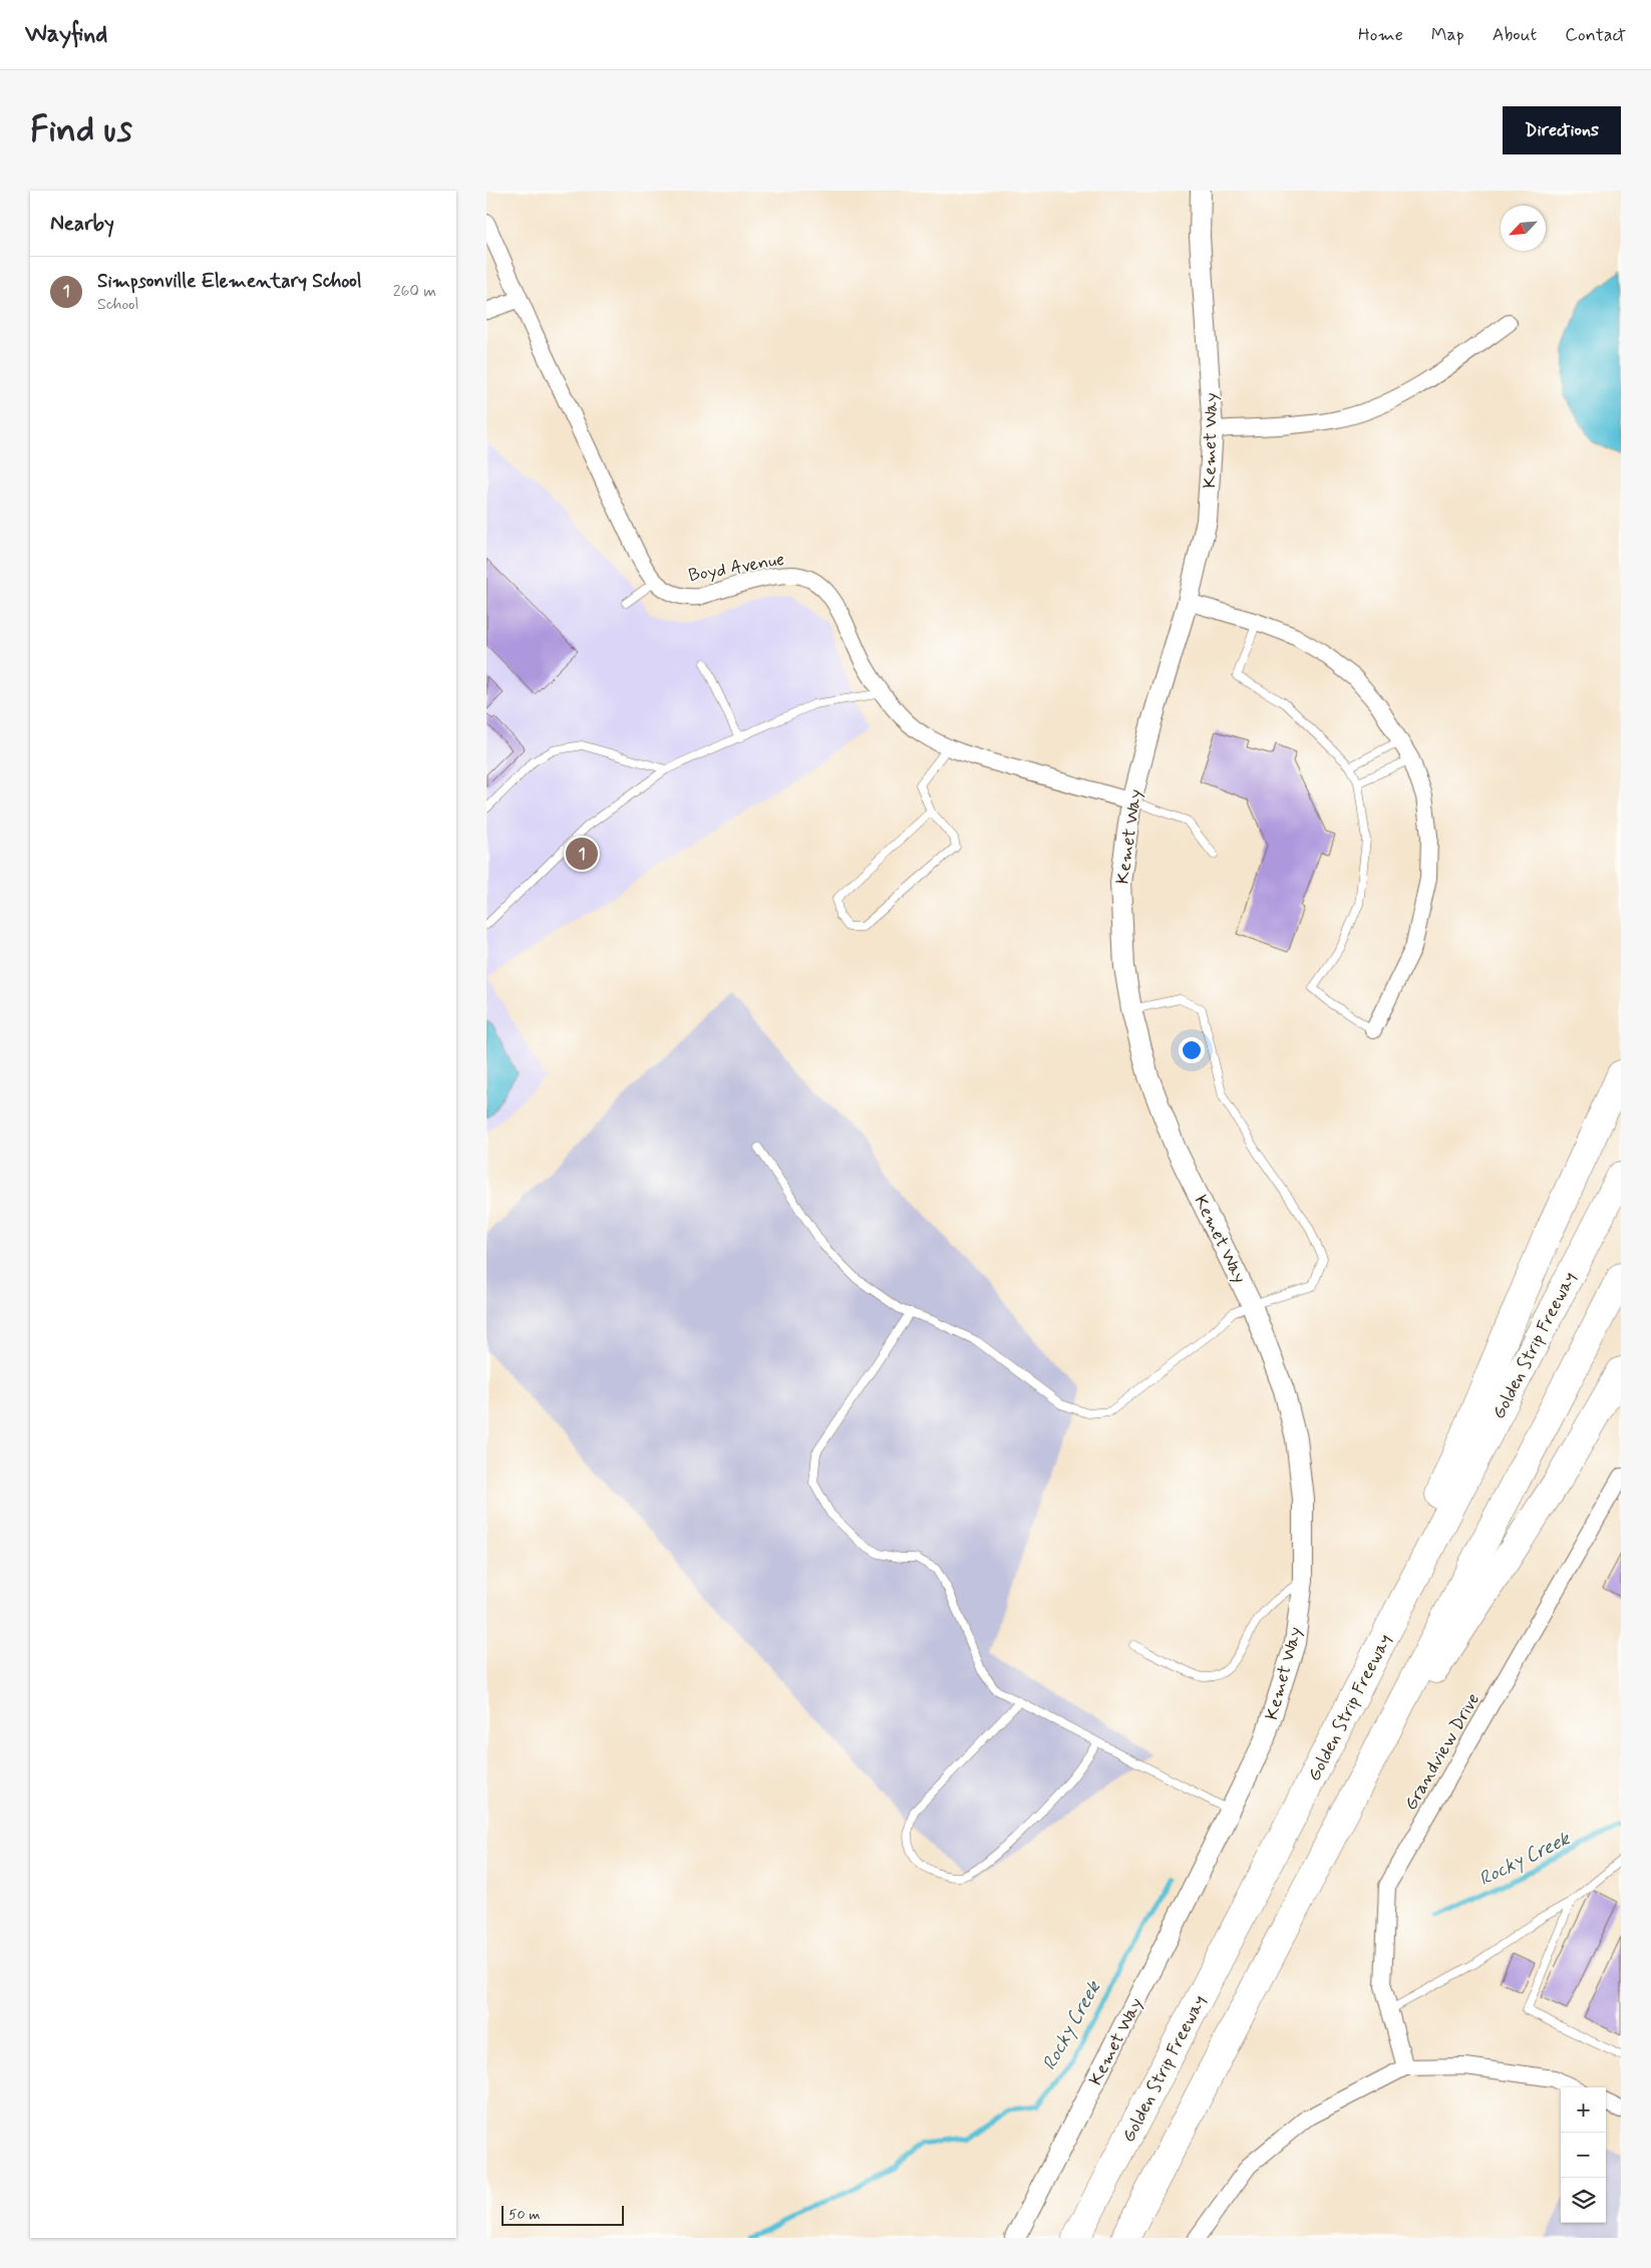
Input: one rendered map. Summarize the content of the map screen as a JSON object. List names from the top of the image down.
{
  "streets": {
    "highway": ["Golden Strip Freeway"],
    "street": ["Kemet Way", "Boyd Avenue", "Grandview Drive"]
  },
  "crossings": [
    ["Kemet Way", "Boyd Avenue"]
  ],
  "water": ["Rocky Creek"],
  "scale_bar": "50 m",
  "north": "bottom left",
  "page": {
    "header": "Wayfind",
    "nav": [
      "Home",
      "Map",
      "About",
      "Contact"
    ],
    "buttons": "Directions",
    "title": "Find us",
    "heading": "Nearby",
    "list": [
      {
        "mark": "1",
        "name": "Simpsonville Elementary School",
        "note": "School",
        "value": "260 m"
      }
    ],
    "pins": "1",
    "map_buttons": ["+", "−"],
    "scale": "50 m"
  }
}
